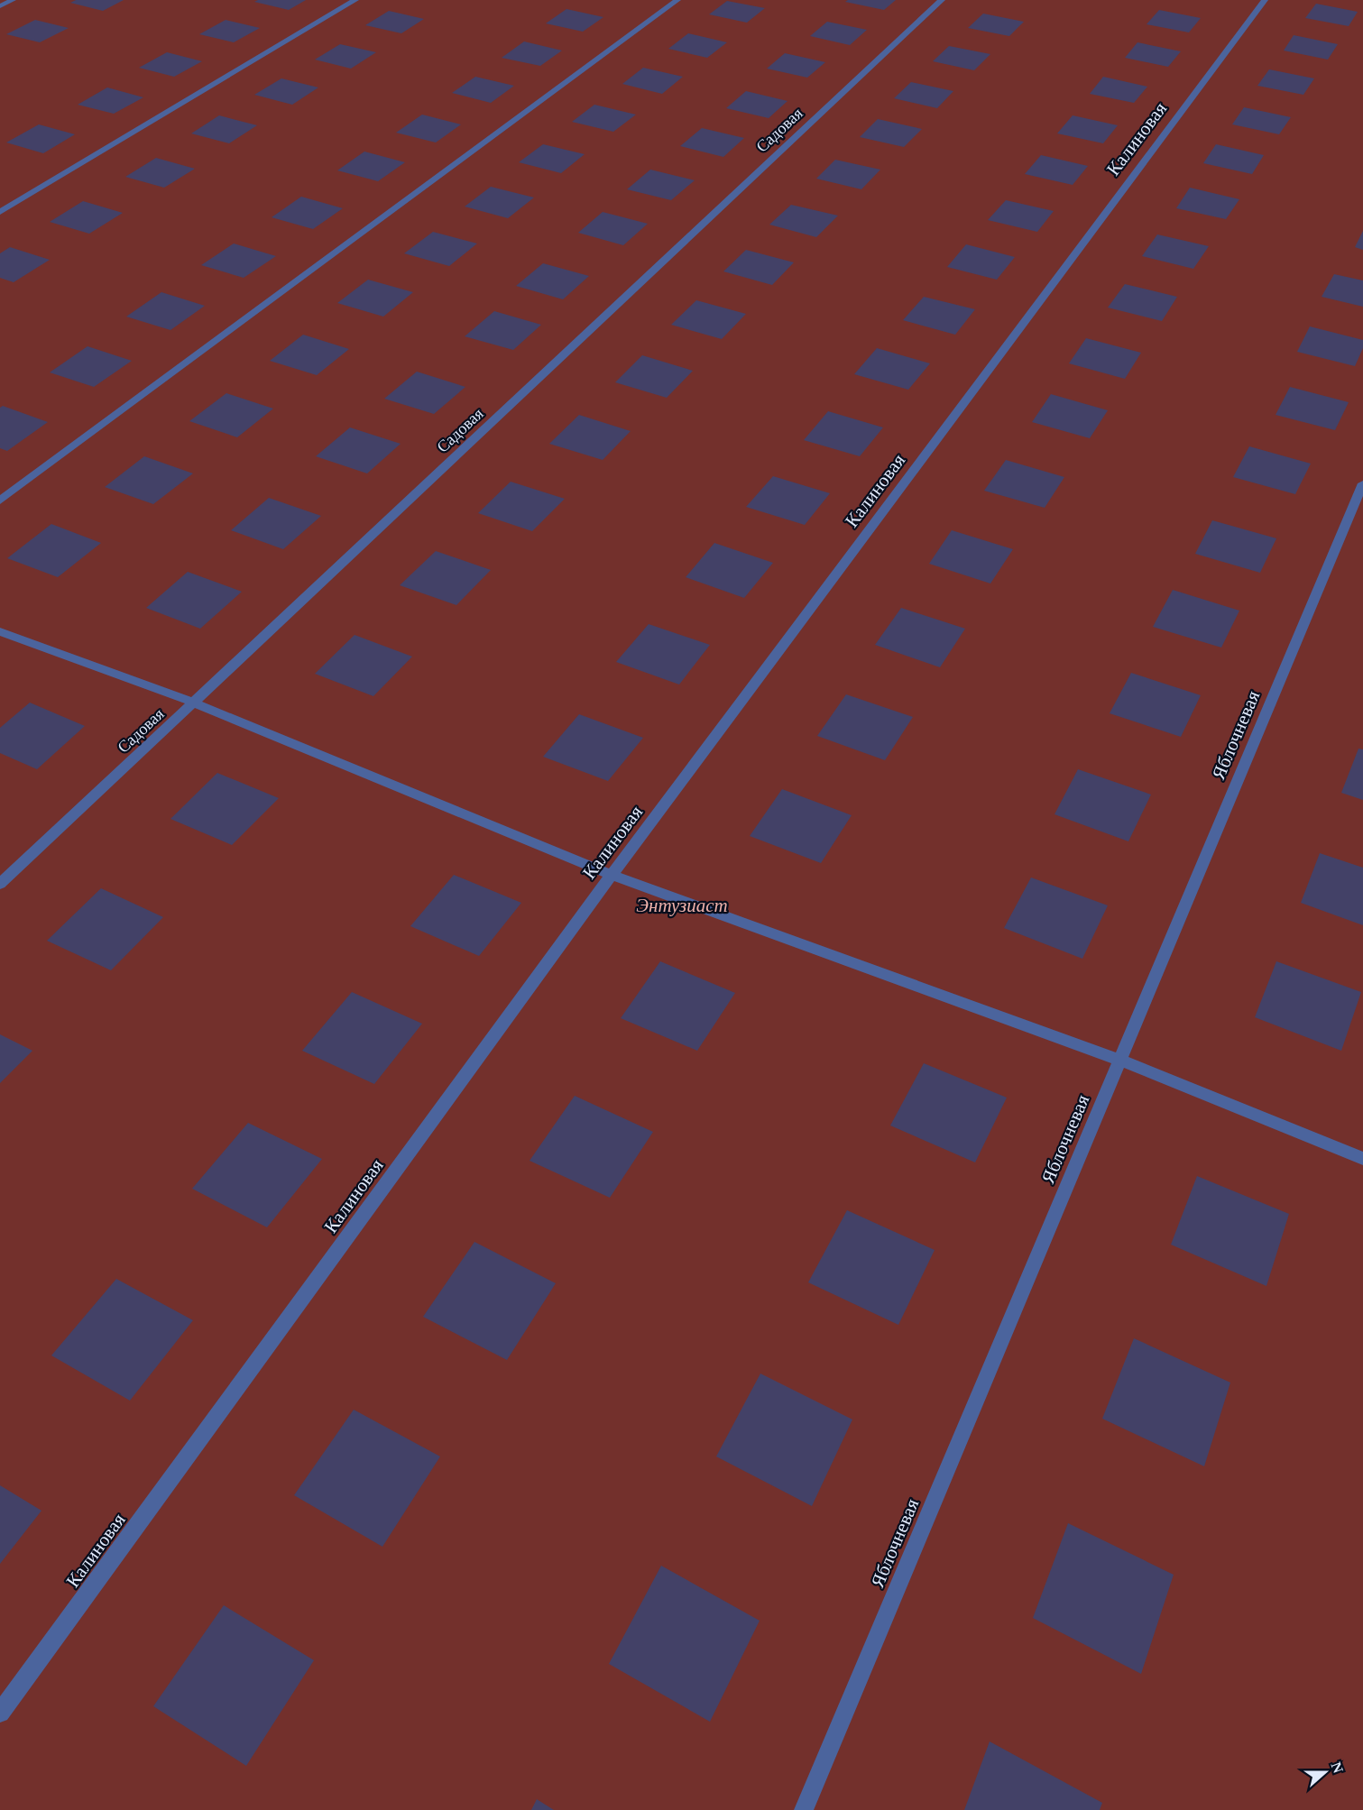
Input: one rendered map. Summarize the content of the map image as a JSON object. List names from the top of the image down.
{
  "streets": {
    "street": ["Садовая", "Калиновая", "Яблочневая"]
  },
  "parks": ["Энтузиаст"],
  "north": "right"
}
